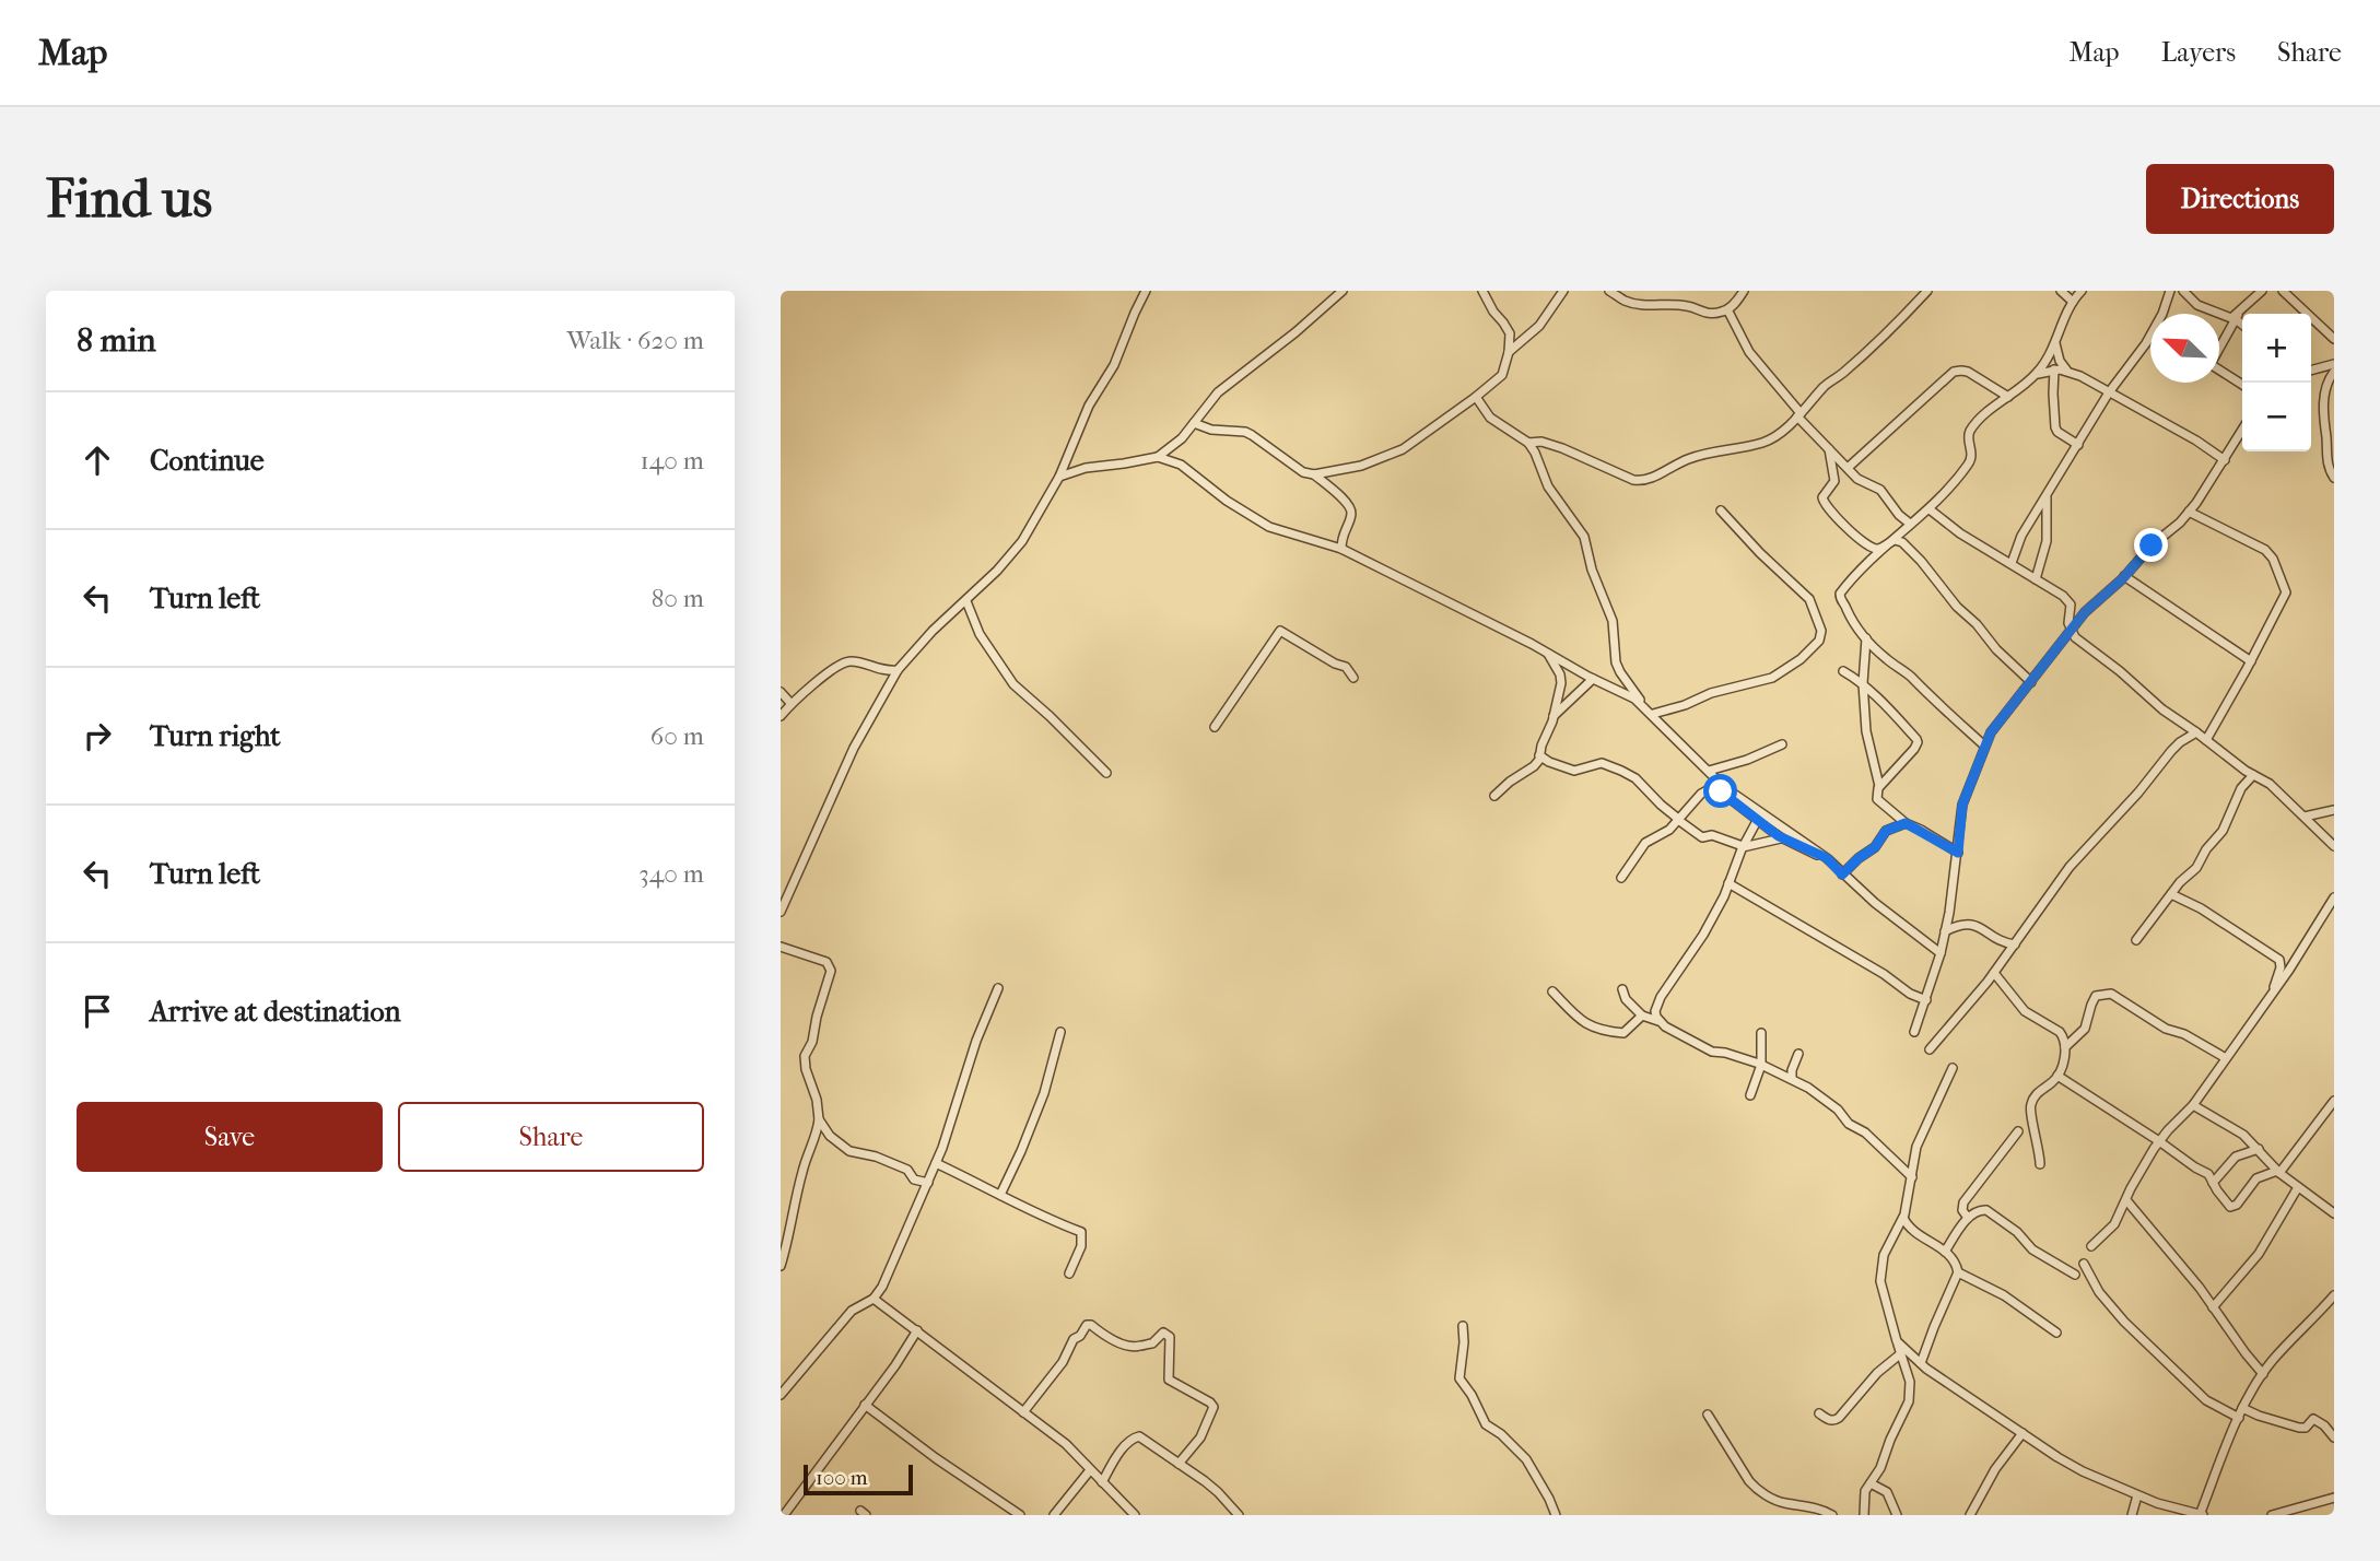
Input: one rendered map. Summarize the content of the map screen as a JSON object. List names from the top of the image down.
{
  "scale_bar": "100 m",
  "north": "top left",
  "page": {
    "header": "Map",
    "nav": ["Map", "Layers", "Share"],
    "buttons": [
      "Directions",
      ["Save", "Share"]
    ],
    "title": "Find us",
    "heading": ["8 min", "Walk · 620 m"],
    "map_buttons": ["+", "−"],
    "list": [
      ["Continue", "140 m"],
      ["Turn left", "80 m"],
      ["Turn right", "60 m"],
      ["Turn left", "340 m"],
      "Arrive at destination"
    ],
    "scale": "100 m"
  }
}
